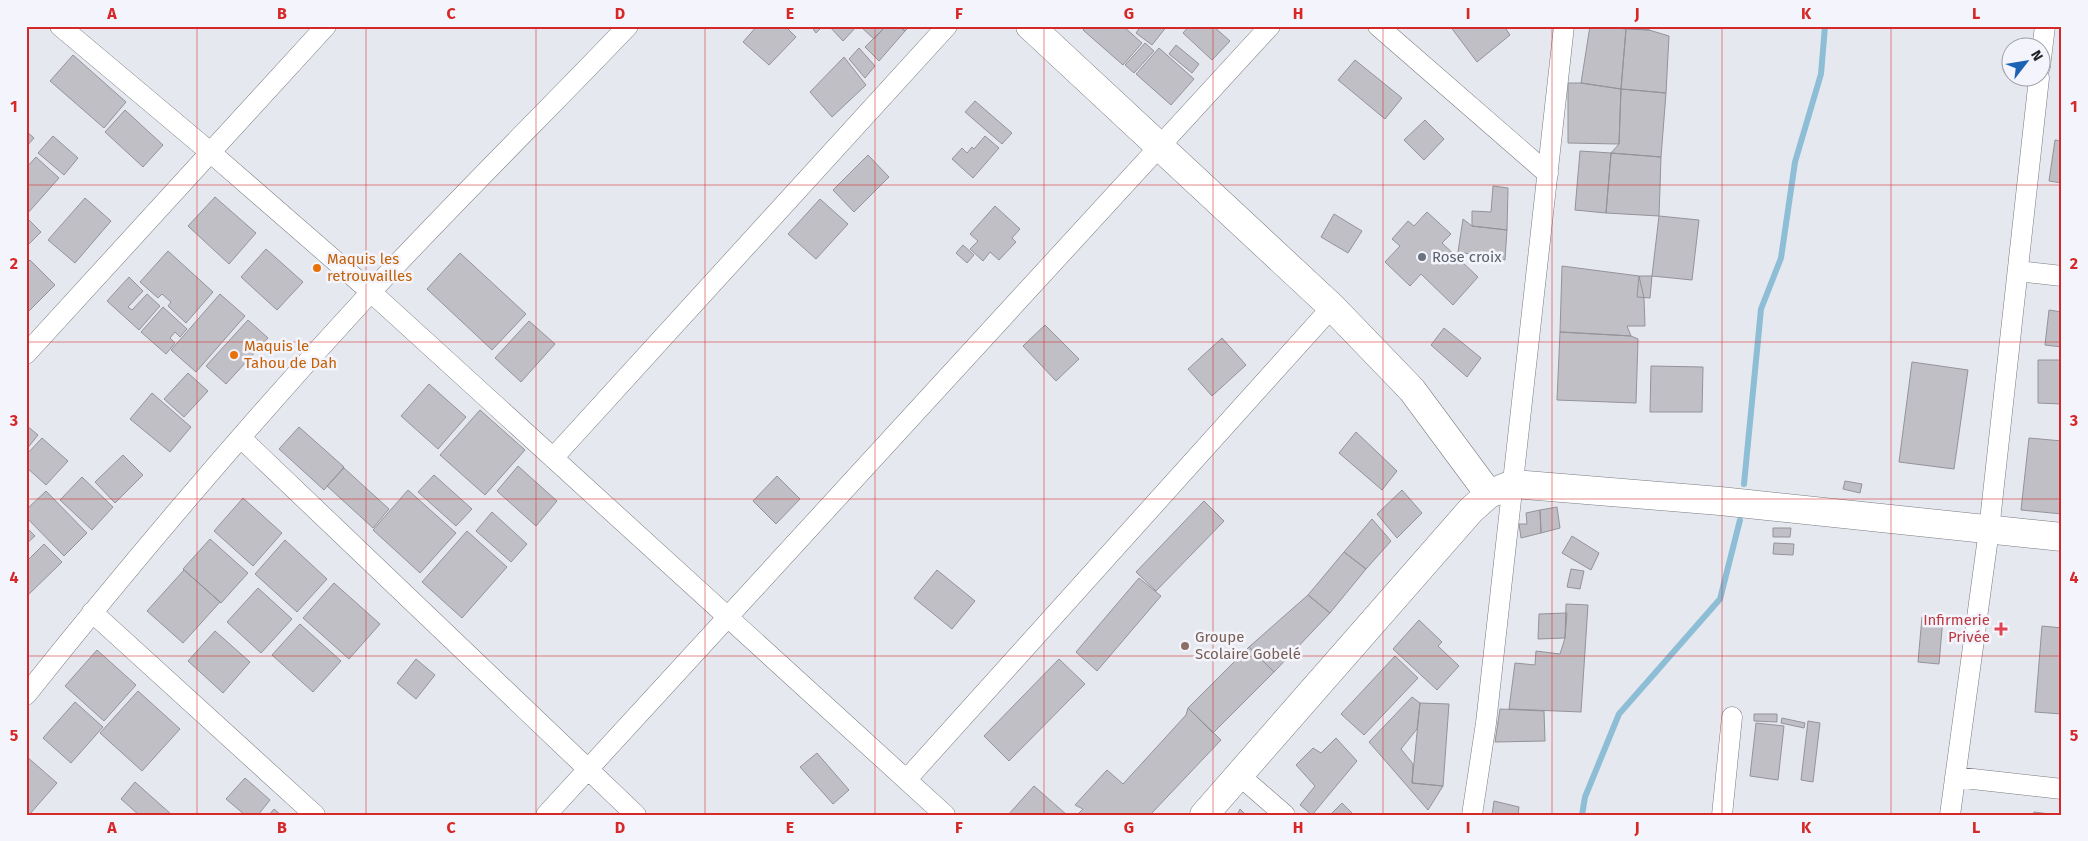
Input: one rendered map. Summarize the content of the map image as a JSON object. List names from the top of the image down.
{
  "places": {
    "other": [
      "Rose croix",
      "Maquis les retrouvailles",
      "Maquis le Tahou de Dah",
      "Groupe Scolaire Gobelé"
    ],
    "health": ["Infirmerie Privée"]
  },
  "north": "top right",
  "grid": {
    "columns": [
      "A",
      "B",
      "C",
      "D",
      "E",
      "F",
      "G",
      "H",
      "I",
      "J",
      "K",
      "L"
    ],
    "rows": [
      "1",
      "2",
      "3",
      "4",
      "5"
    ]
  }
}
